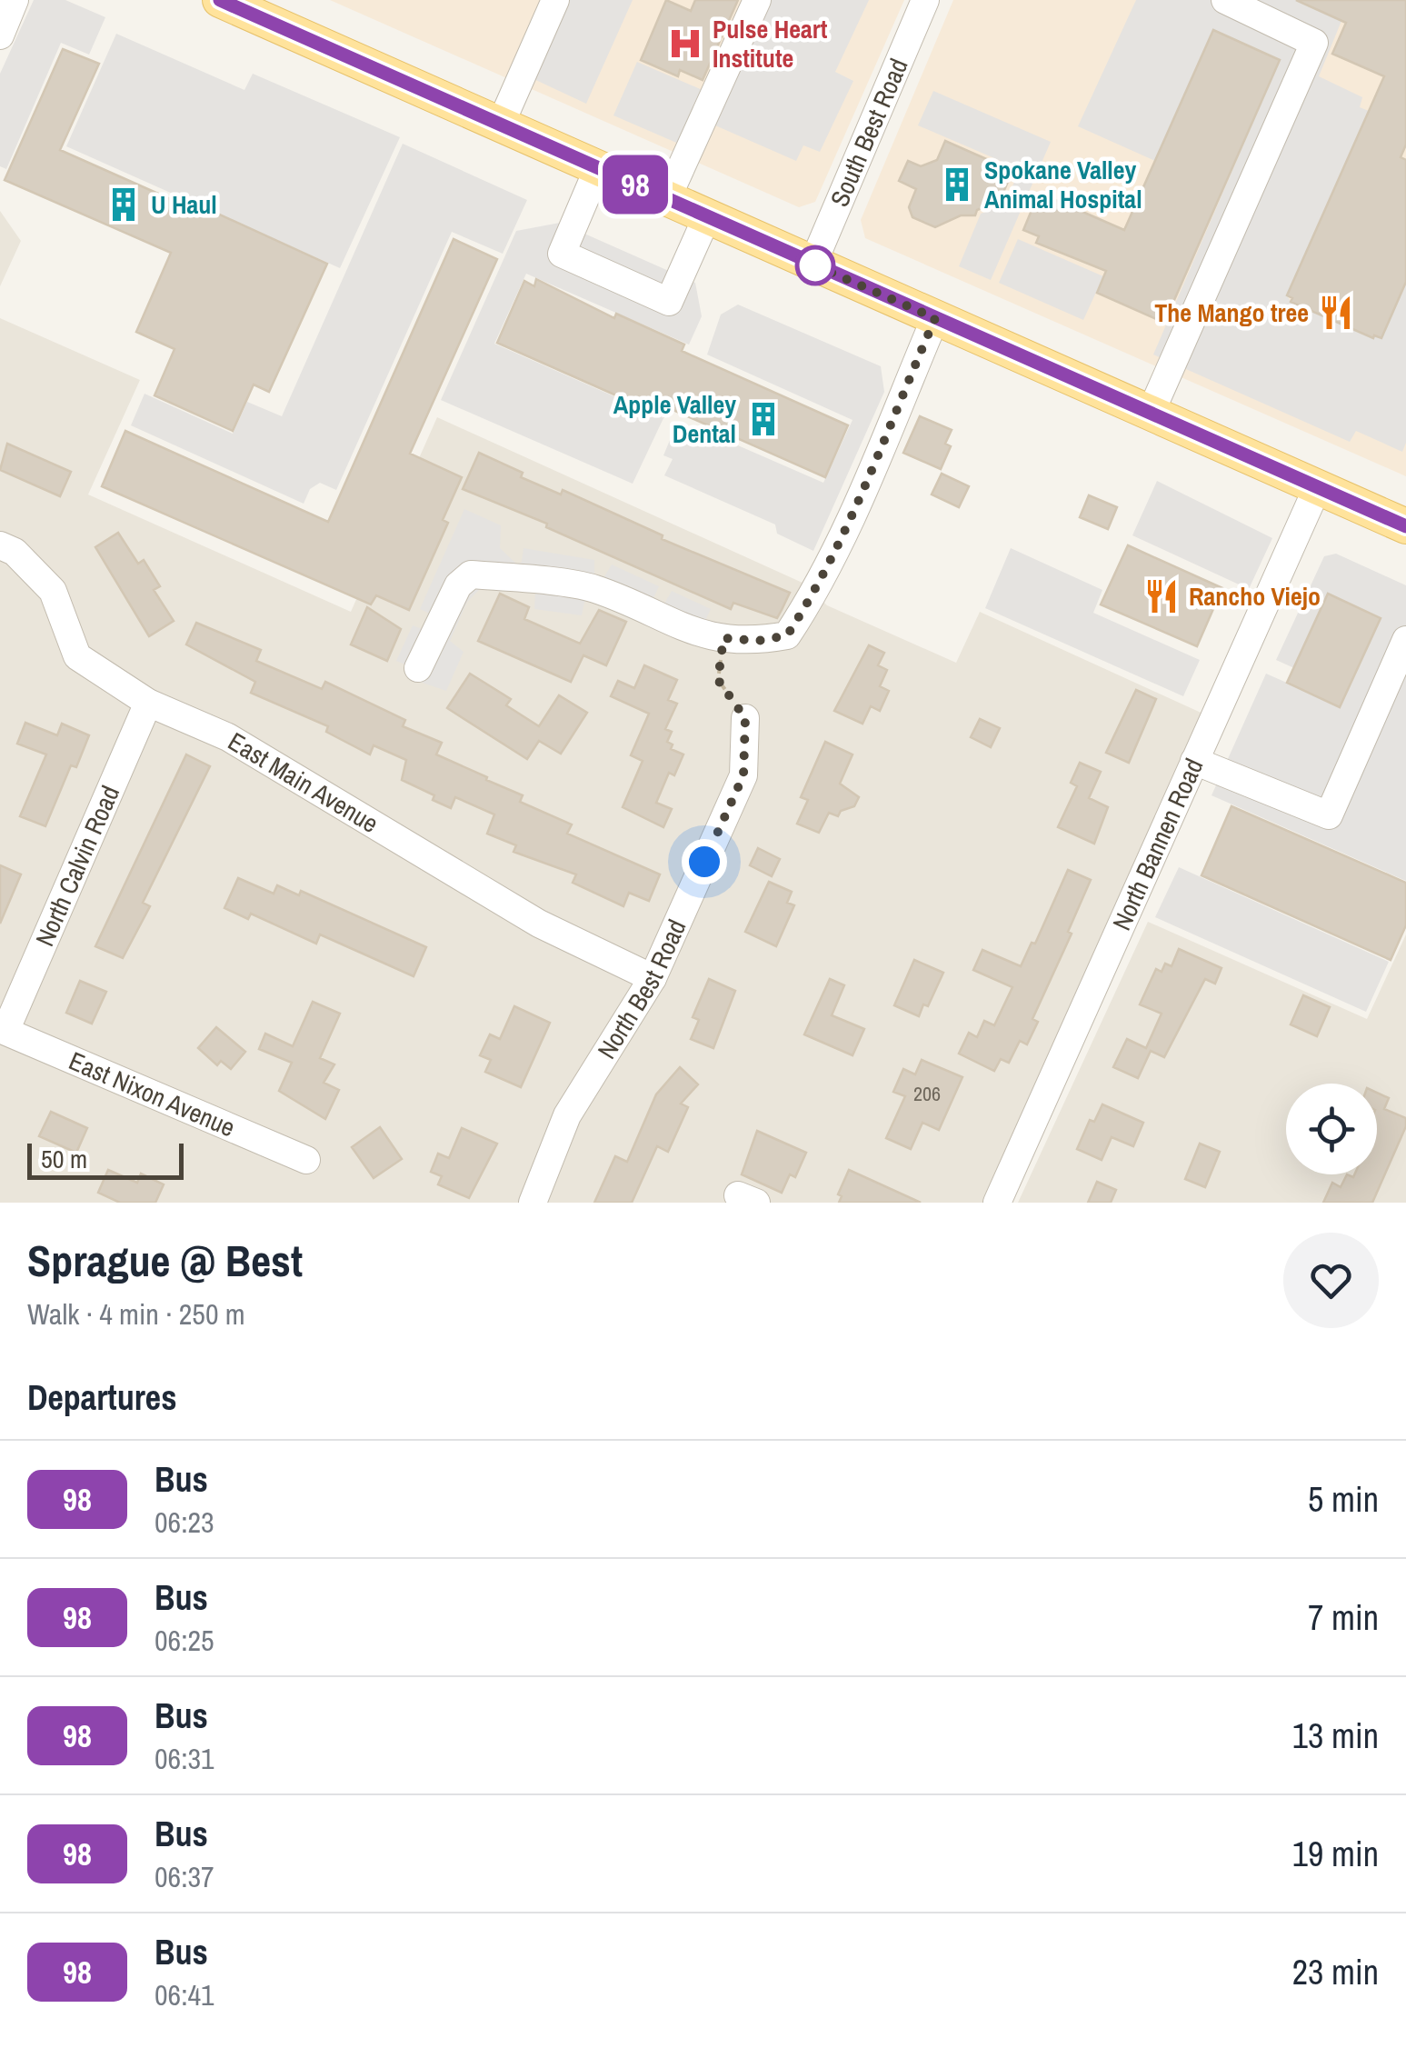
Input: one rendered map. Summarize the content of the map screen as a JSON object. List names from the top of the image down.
{
  "streets": {
    "street": [
      "South Best Road",
      "East Main Avenue",
      "North Bannen Road",
      "North Calvin Road",
      "North Best Road",
      "East Nixon Avenue"
    ]
  },
  "crossings": [
    ["East Main Avenue", "North Calvin Road"],
    ["East Main Avenue", "North Best Road"],
    ["North Calvin Road", "East Nixon Avenue"]
  ],
  "places": {
    "hospital": ["Pulse Heart Institute"],
    "building": ["Spokane Valley Animal Hospital", "U Haul", "Apple Valley Dental"],
    "restaurant": ["The Mango tree", "Rancho Viejo"]
  },
  "lines": ["bus line 98"],
  "house_numbers": ["206"],
  "scale_bar": "50 m",
  "page": {
    "on_map": "98",
    "scale": "50 m",
    "heading": [
      ["Sprague @ Best", "Walk · 4 min · 250 m"],
      "Departures"
    ],
    "list": [
      {
        "mark": "98",
        "name": "Bus",
        "note": "06:23",
        "value": "5 min"
      },
      {
        "mark": "98",
        "name": "Bus",
        "note": "06:25",
        "value": "7 min"
      },
      {
        "mark": "98",
        "name": "Bus",
        "note": "06:31",
        "value": "13 min"
      },
      {
        "mark": "98",
        "name": "Bus",
        "note": "06:37",
        "value": "19 min"
      },
      {
        "mark": "98",
        "name": "Bus",
        "note": "06:41",
        "value": "23 min"
      }
    ]
  }
}
